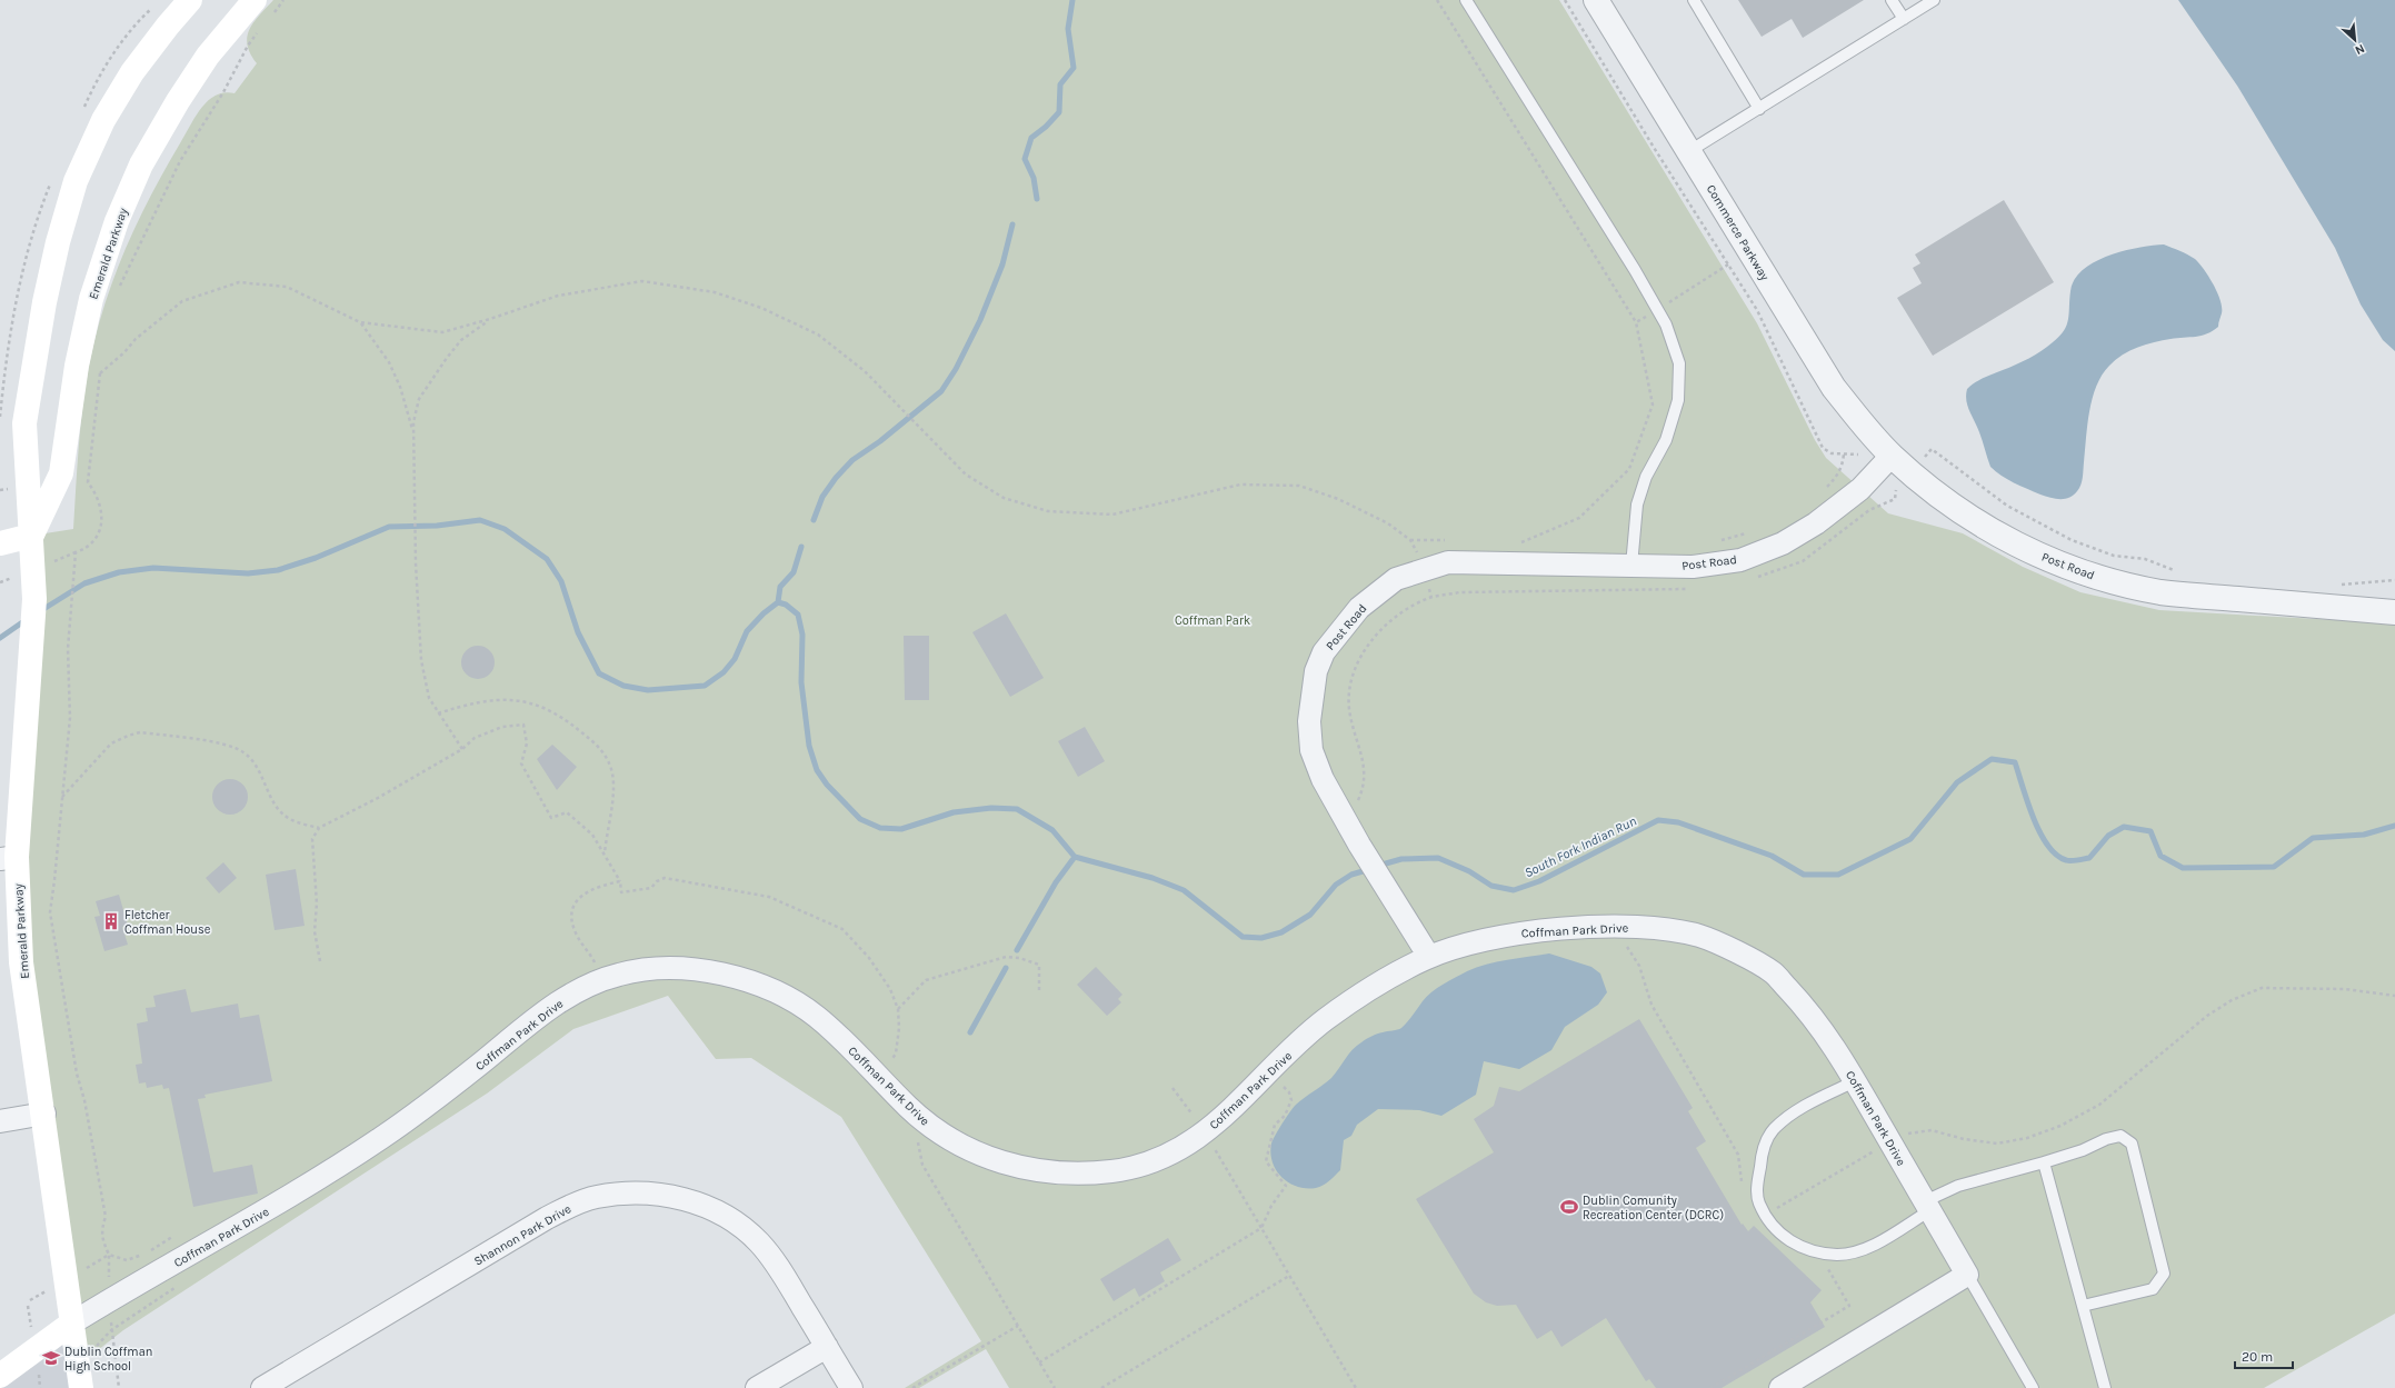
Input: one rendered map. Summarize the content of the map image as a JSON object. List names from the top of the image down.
{
  "streets": {
    "main road": ["Emerald Parkway"],
    "street": [
      "Commerce Parkway",
      "Post Road",
      "Coffman Park Drive",
      "Shannon Park Drive"
    ]
  },
  "crossings": [
    ["Commerce Parkway", "Post Road"],
    ["Emerald Parkway", "Coffman Park Drive"],
    ["Post Road", "Coffman Park Drive"]
  ],
  "water": ["South Fork Indian Run"],
  "parks": ["Coffman Park"],
  "places": {
    "building": ["Fletcher Coffman House"],
    "sports": ["Dublin Comunity Recreation Center (DCRC)"],
    "school or university": ["Dublin Coffman High School"]
  },
  "scale_bar": "20 m",
  "north": "bottom right"
}
